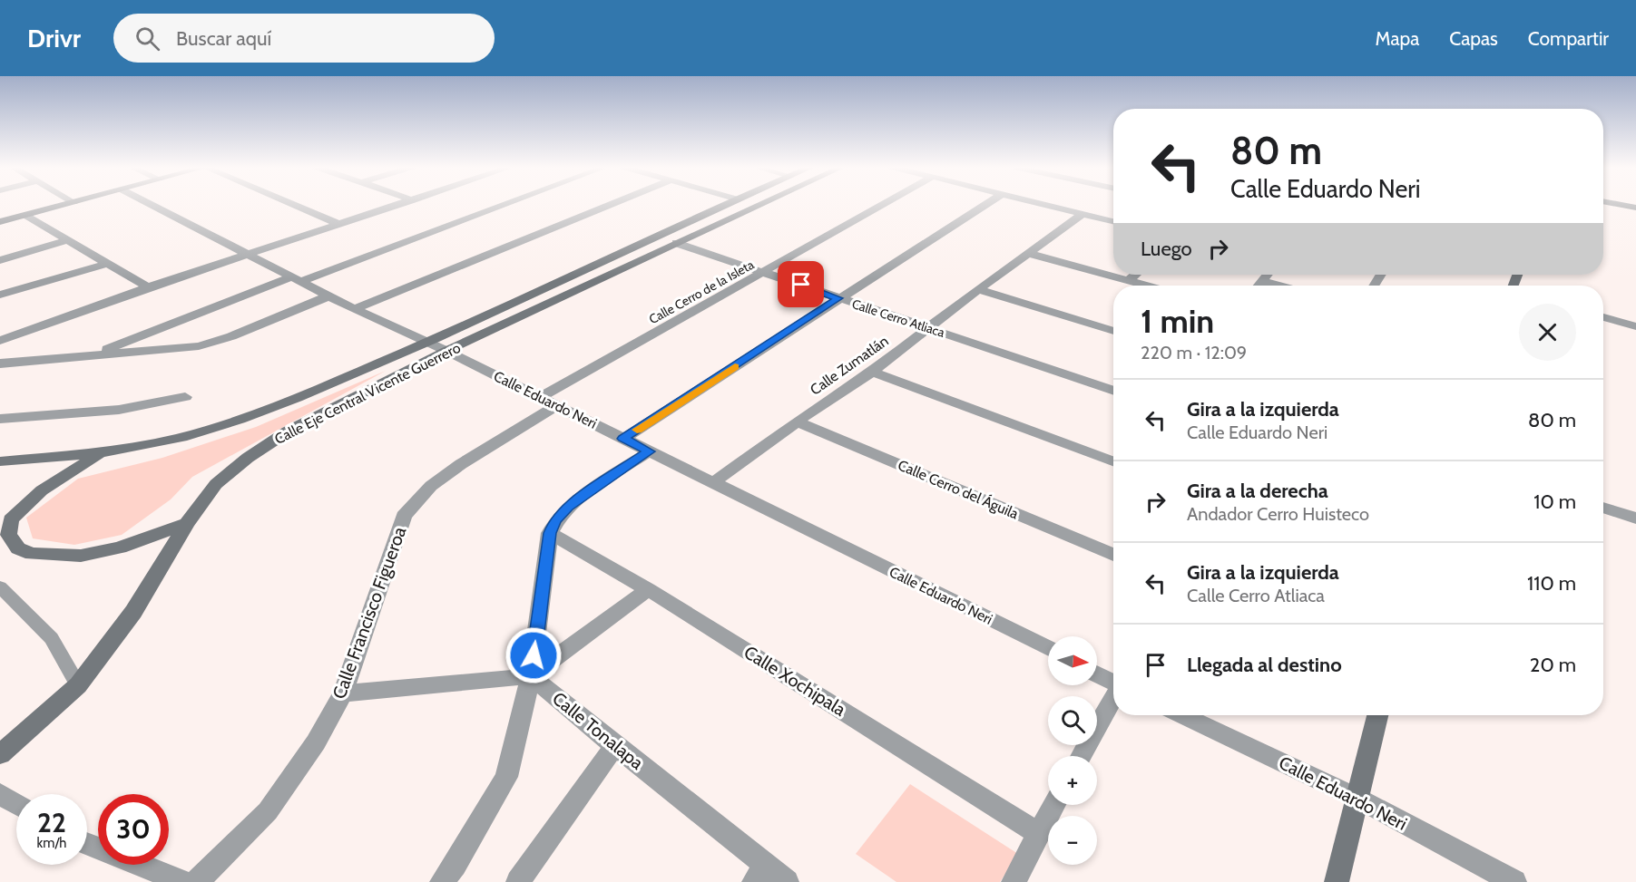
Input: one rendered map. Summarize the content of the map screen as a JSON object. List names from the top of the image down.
{
  "streets": {
    "main road": ["Calle Eje Central Vicente Guerrero"],
    "street": [
      "Calle Cerro de la Isleta",
      "Calle Cerro Atliaca",
      "Calle Zumatlán",
      "Calle Eduardo Neri",
      "Calle Cerro del Águila",
      "Calle Francisco Figueroa",
      "Calle Xochipala",
      "Calle Tonalapa"
    ]
  },
  "crossings": [
    ["Calle Cerro de la Isleta", "Calle Cerro Atliaca"],
    ["Calle Cerro de la Isleta", "Calle Eduardo Neri"],
    ["Calle Cerro de la Isleta", "Calle Francisco Figueroa"],
    ["Calle Cerro Atliaca", "Calle Zumatlán"],
    ["Calle Cerro Atliaca", "Calle Eje Central Vicente Guerrero"],
    ["Calle Zumatlán", "Calle Eduardo Neri"],
    ["Calle Zumatlán", "Calle Cerro del Águila"],
    ["Calle Eje Central Vicente Guerrero", "Calle Eduardo Neri"],
    ["Calle Eduardo Neri", "Calle Francisco Figueroa"]
  ],
  "north": "right",
  "page": {
    "header": "Drivr",
    "search": "Buscar aquí",
    "nav": ["Mapa", "Capas", "Compartir"],
    "turn": ["80 m", "Calle Eduardo Neri"],
    "then": "Luego",
    "heading": ["1 min", "220 m · 12:09"],
    "list": [
      {
        "name": "Gira a la izquierda",
        "note": "Calle Eduardo Neri",
        "value": "80 m"
      },
      {
        "name": "Gira a la derecha",
        "note": "Andador Cerro Huisteco",
        "value": "10 m"
      },
      {
        "name": "Gira a la izquierda",
        "note": "Calle Cerro Atliaca",
        "value": "110 m"
      },
      {
        "name": "Llegada al destino",
        "value": "20 m"
      }
    ],
    "map_buttons": ["+", "−"],
    "speed": "22 km/h",
    "limit": "30"
  }
}
